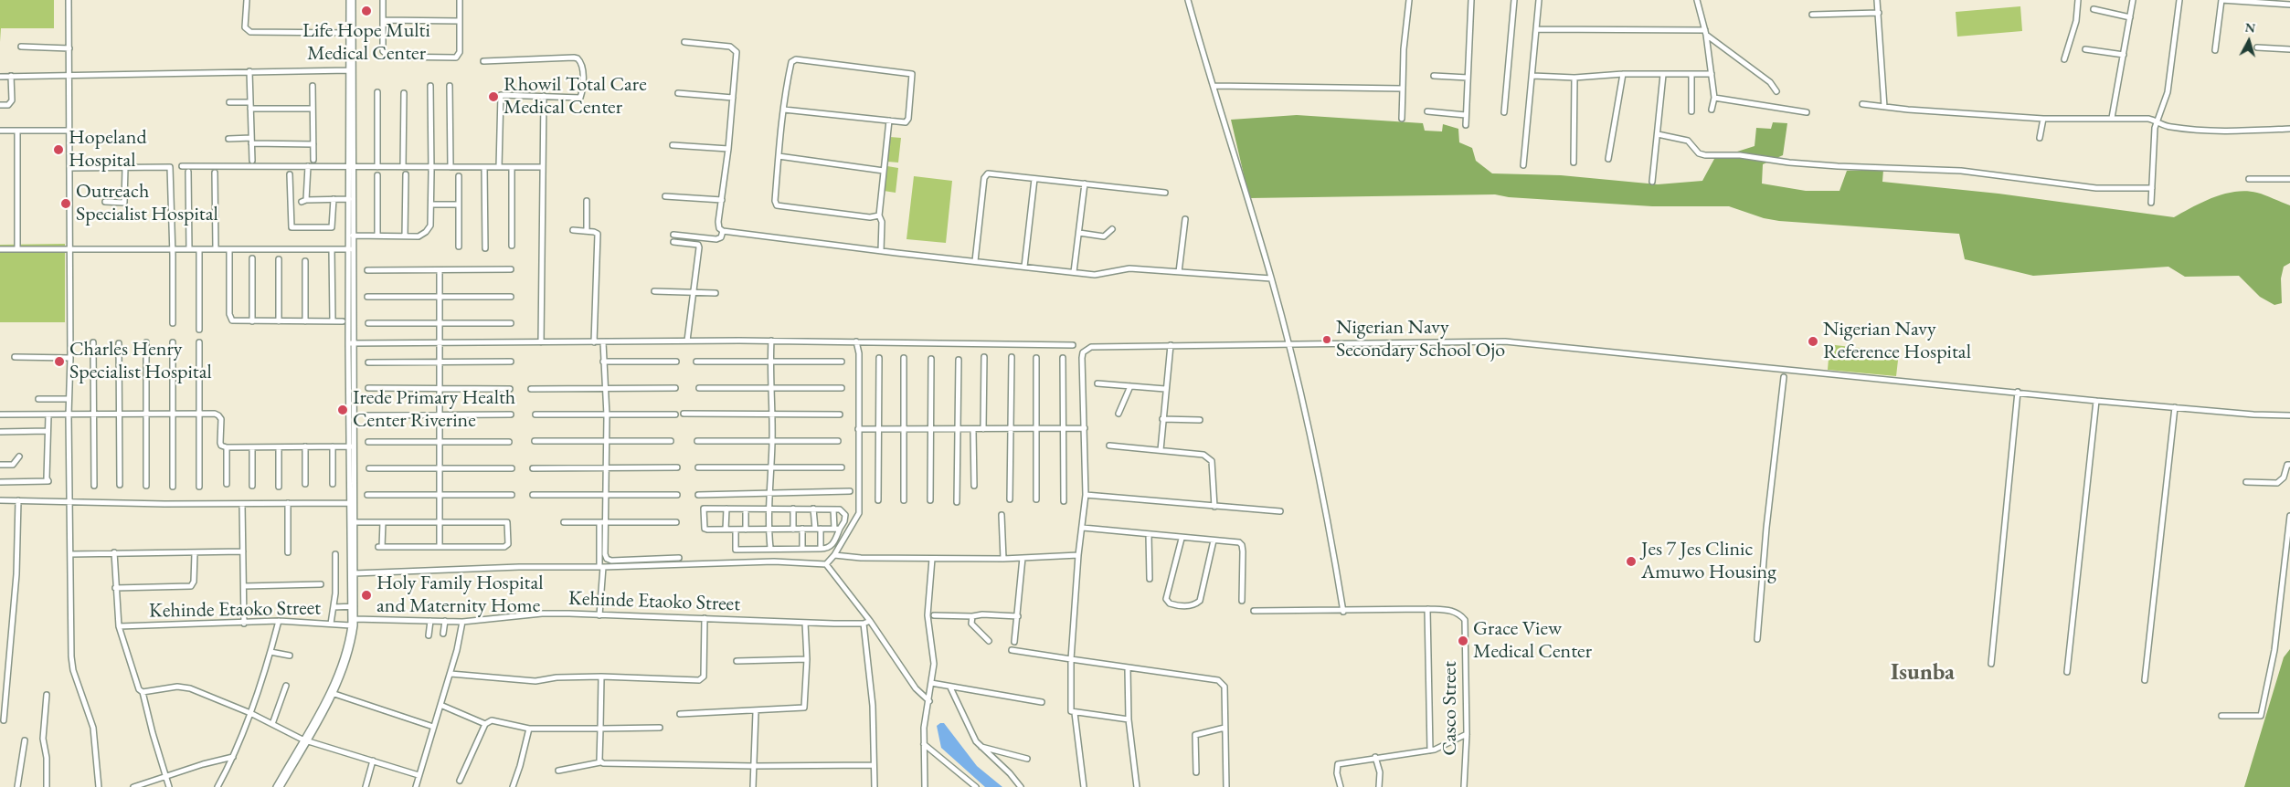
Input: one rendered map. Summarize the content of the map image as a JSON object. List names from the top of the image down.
{
  "streets": {
    "street": ["Kehinde Etaoko Street", "Casco Street"]
  },
  "districts": ["Isunba"],
  "places": [
    "Life Hope Multi Medical Center",
    "Rhowil Total Care Medical Center",
    "Hopeland Hospital",
    "Outreach Specialist Hospital",
    "Nigerian Navy Secondary School Ojo",
    "Nigerian Navy Reference Hospital",
    "Charles Henry Specialist Hospital",
    "Irede Primary Health Center Riverine",
    "Jes 7 Jes Clinic Amuwo Housing",
    "Holy Family Hospital and Maternity Home",
    "Grace View Medical Center"
  ],
  "north": "top"
}
